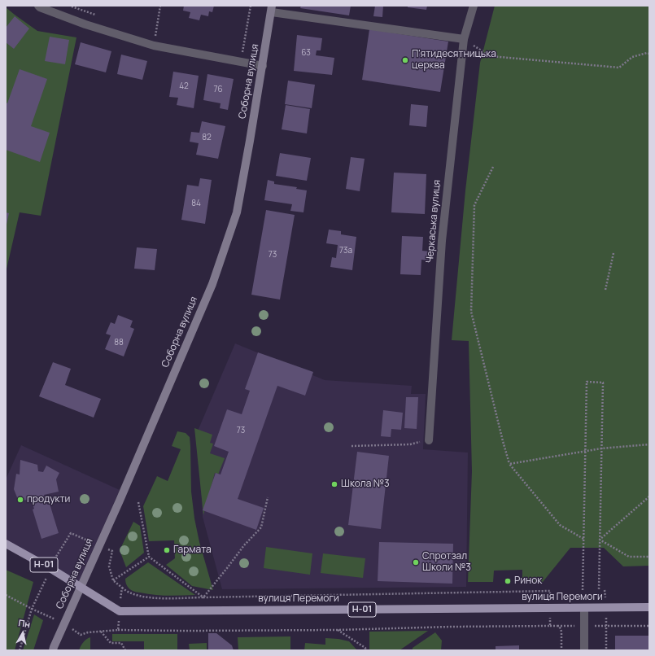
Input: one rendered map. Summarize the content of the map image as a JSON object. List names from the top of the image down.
{
  "streets": {
    "main road": ["Соборна вулиця", "Н-01", "вулиця Перемоги"],
    "street": ["Черкаська вулиця"]
  },
  "crossings": [
    ["Соборна вулиця", "вулиця Перемоги"]
  ],
  "places": [
    "П'ятидесятницька церква",
    "Школа №3",
    "продукти",
    "Гармата",
    "Спротзал Школи №3",
    "Ринок"
  ],
  "house_numbers": [
    "63",
    "42",
    "76",
    "82",
    "84",
    "73а",
    "73",
    "88",
    "73"
  ],
  "north": "top"
}
